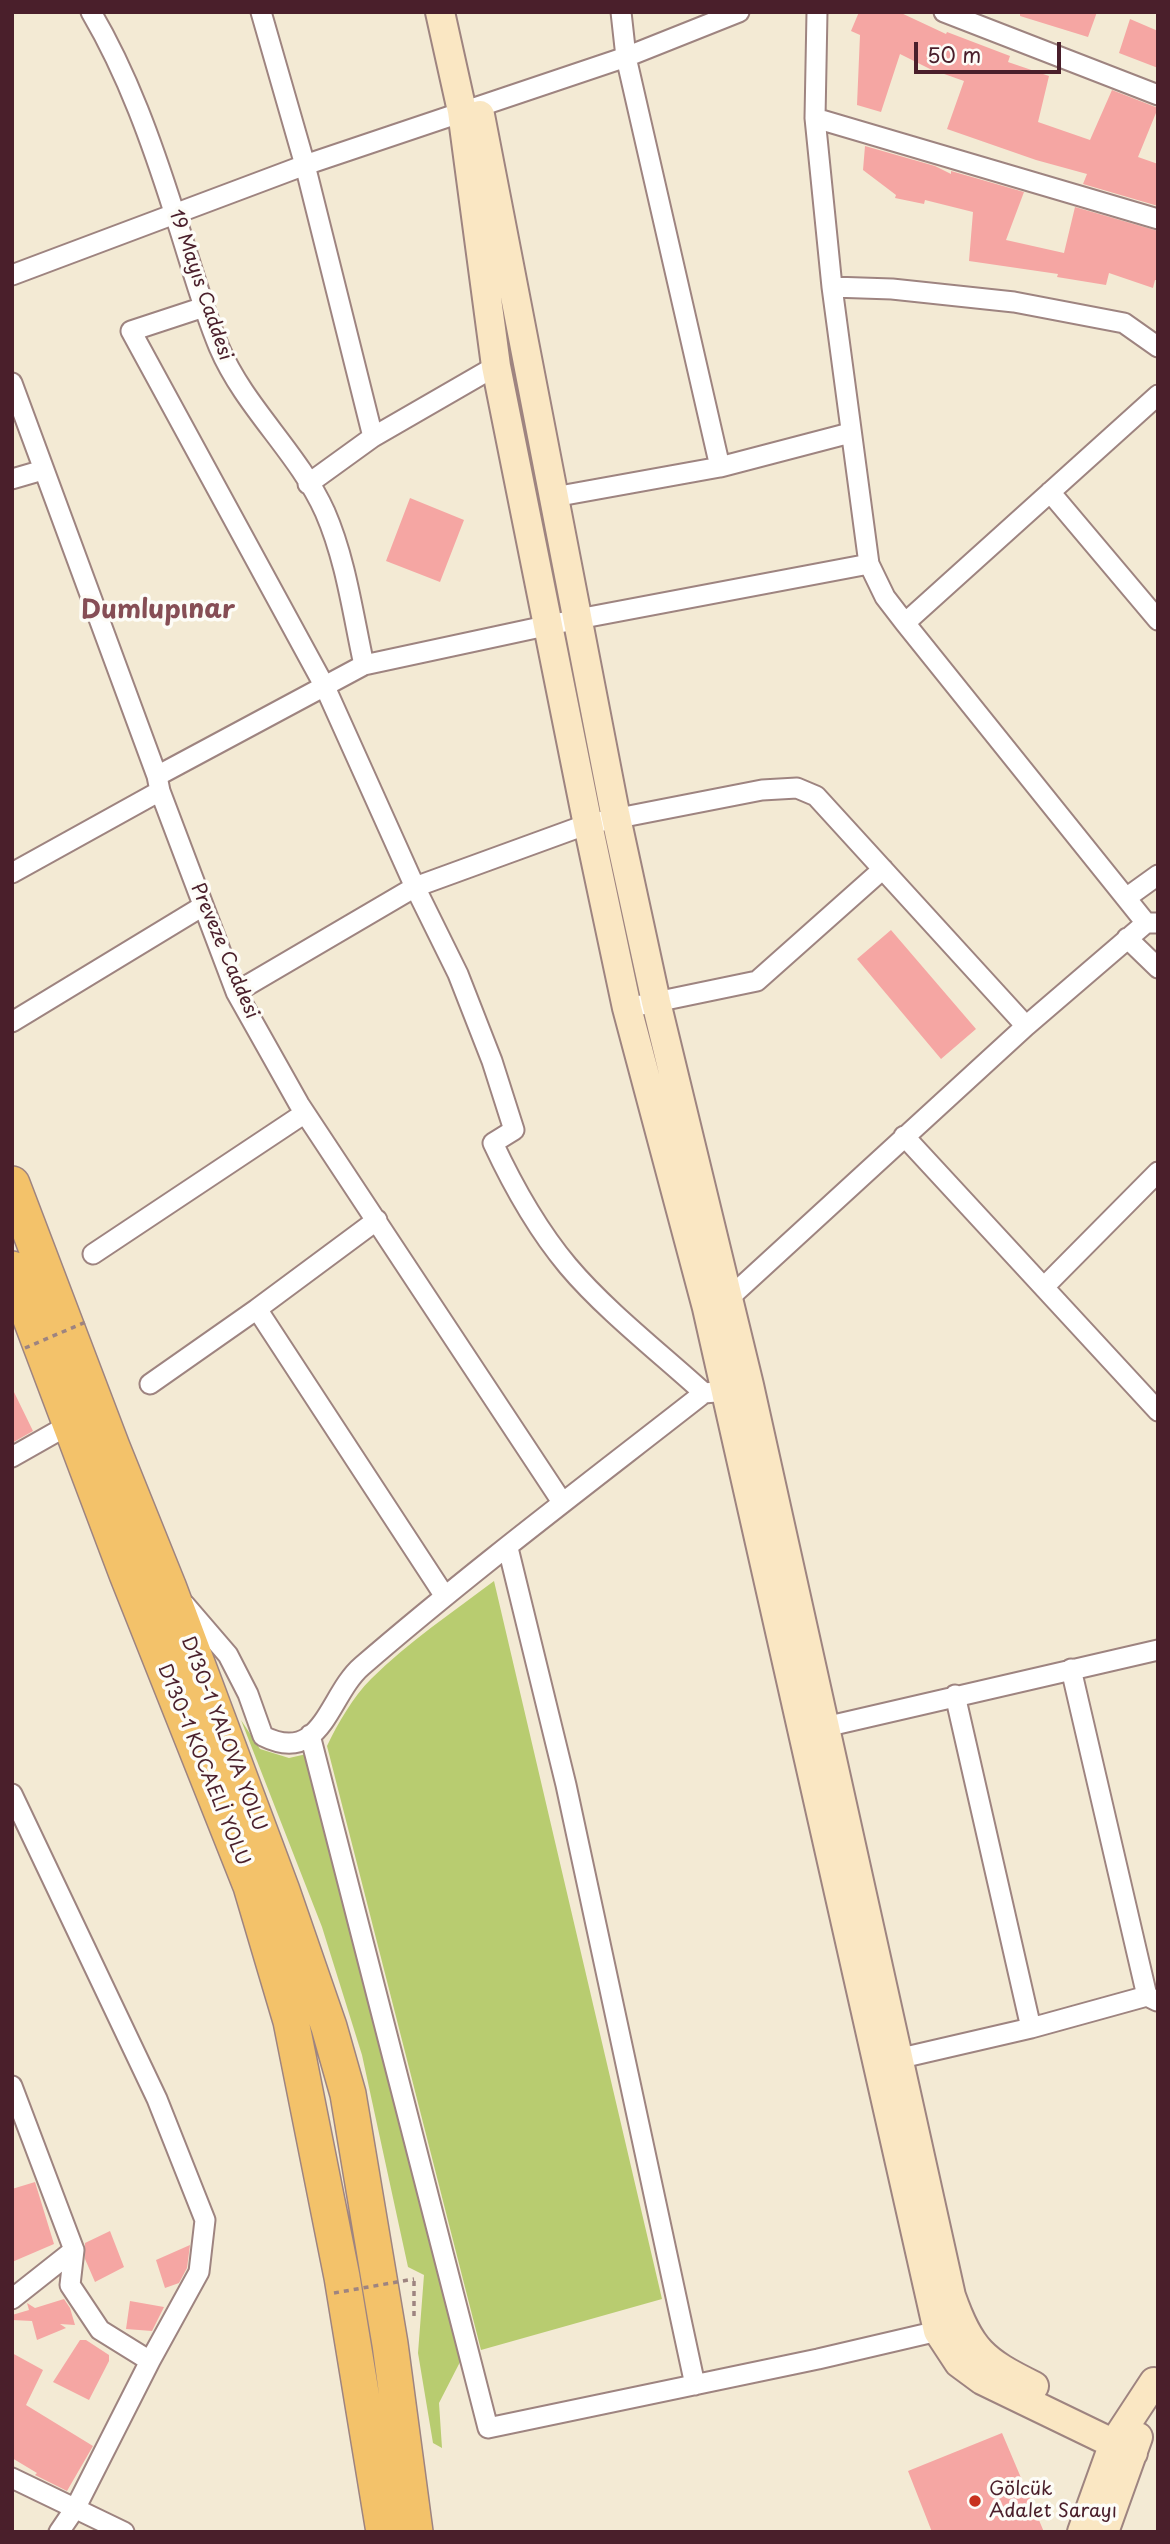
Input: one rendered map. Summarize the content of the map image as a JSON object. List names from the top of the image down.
{
  "streets": {
    "highway": ["D130-1 YALOVA YOLU", "D130-1 KOCAELİ YOLU"],
    "street": ["19 Mayıs Caddesi", "Preveze Caddesi"]
  },
  "districts": ["Dumlupınar"],
  "places": ["Gölcük Adalet Sarayı"],
  "scale_bar": "50 m"
}
